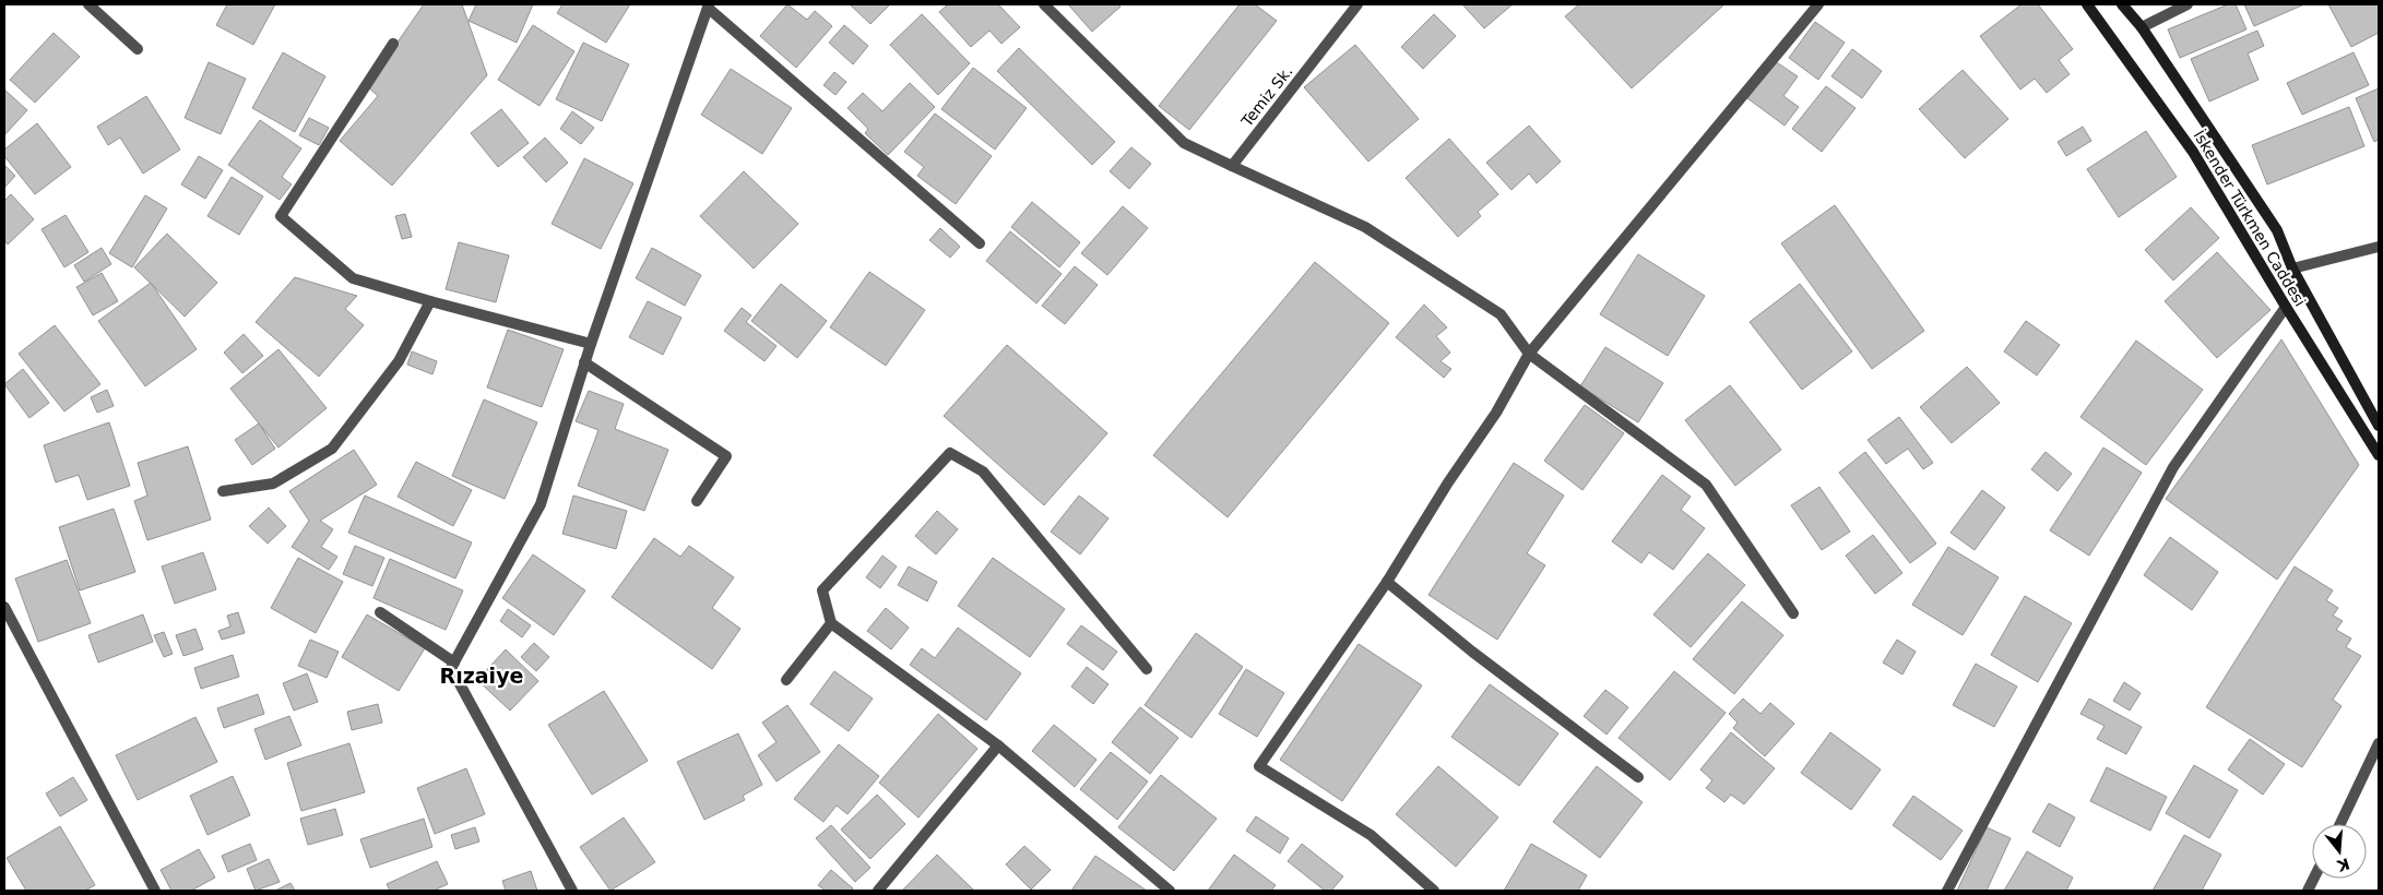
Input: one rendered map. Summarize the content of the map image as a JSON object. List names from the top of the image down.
{
  "streets": {
    "main road": ["İskender Türkmen Caddesi"],
    "street": ["Temiz Sk."]
  },
  "districts": ["Rızaiye"],
  "north": "bottom"
}
